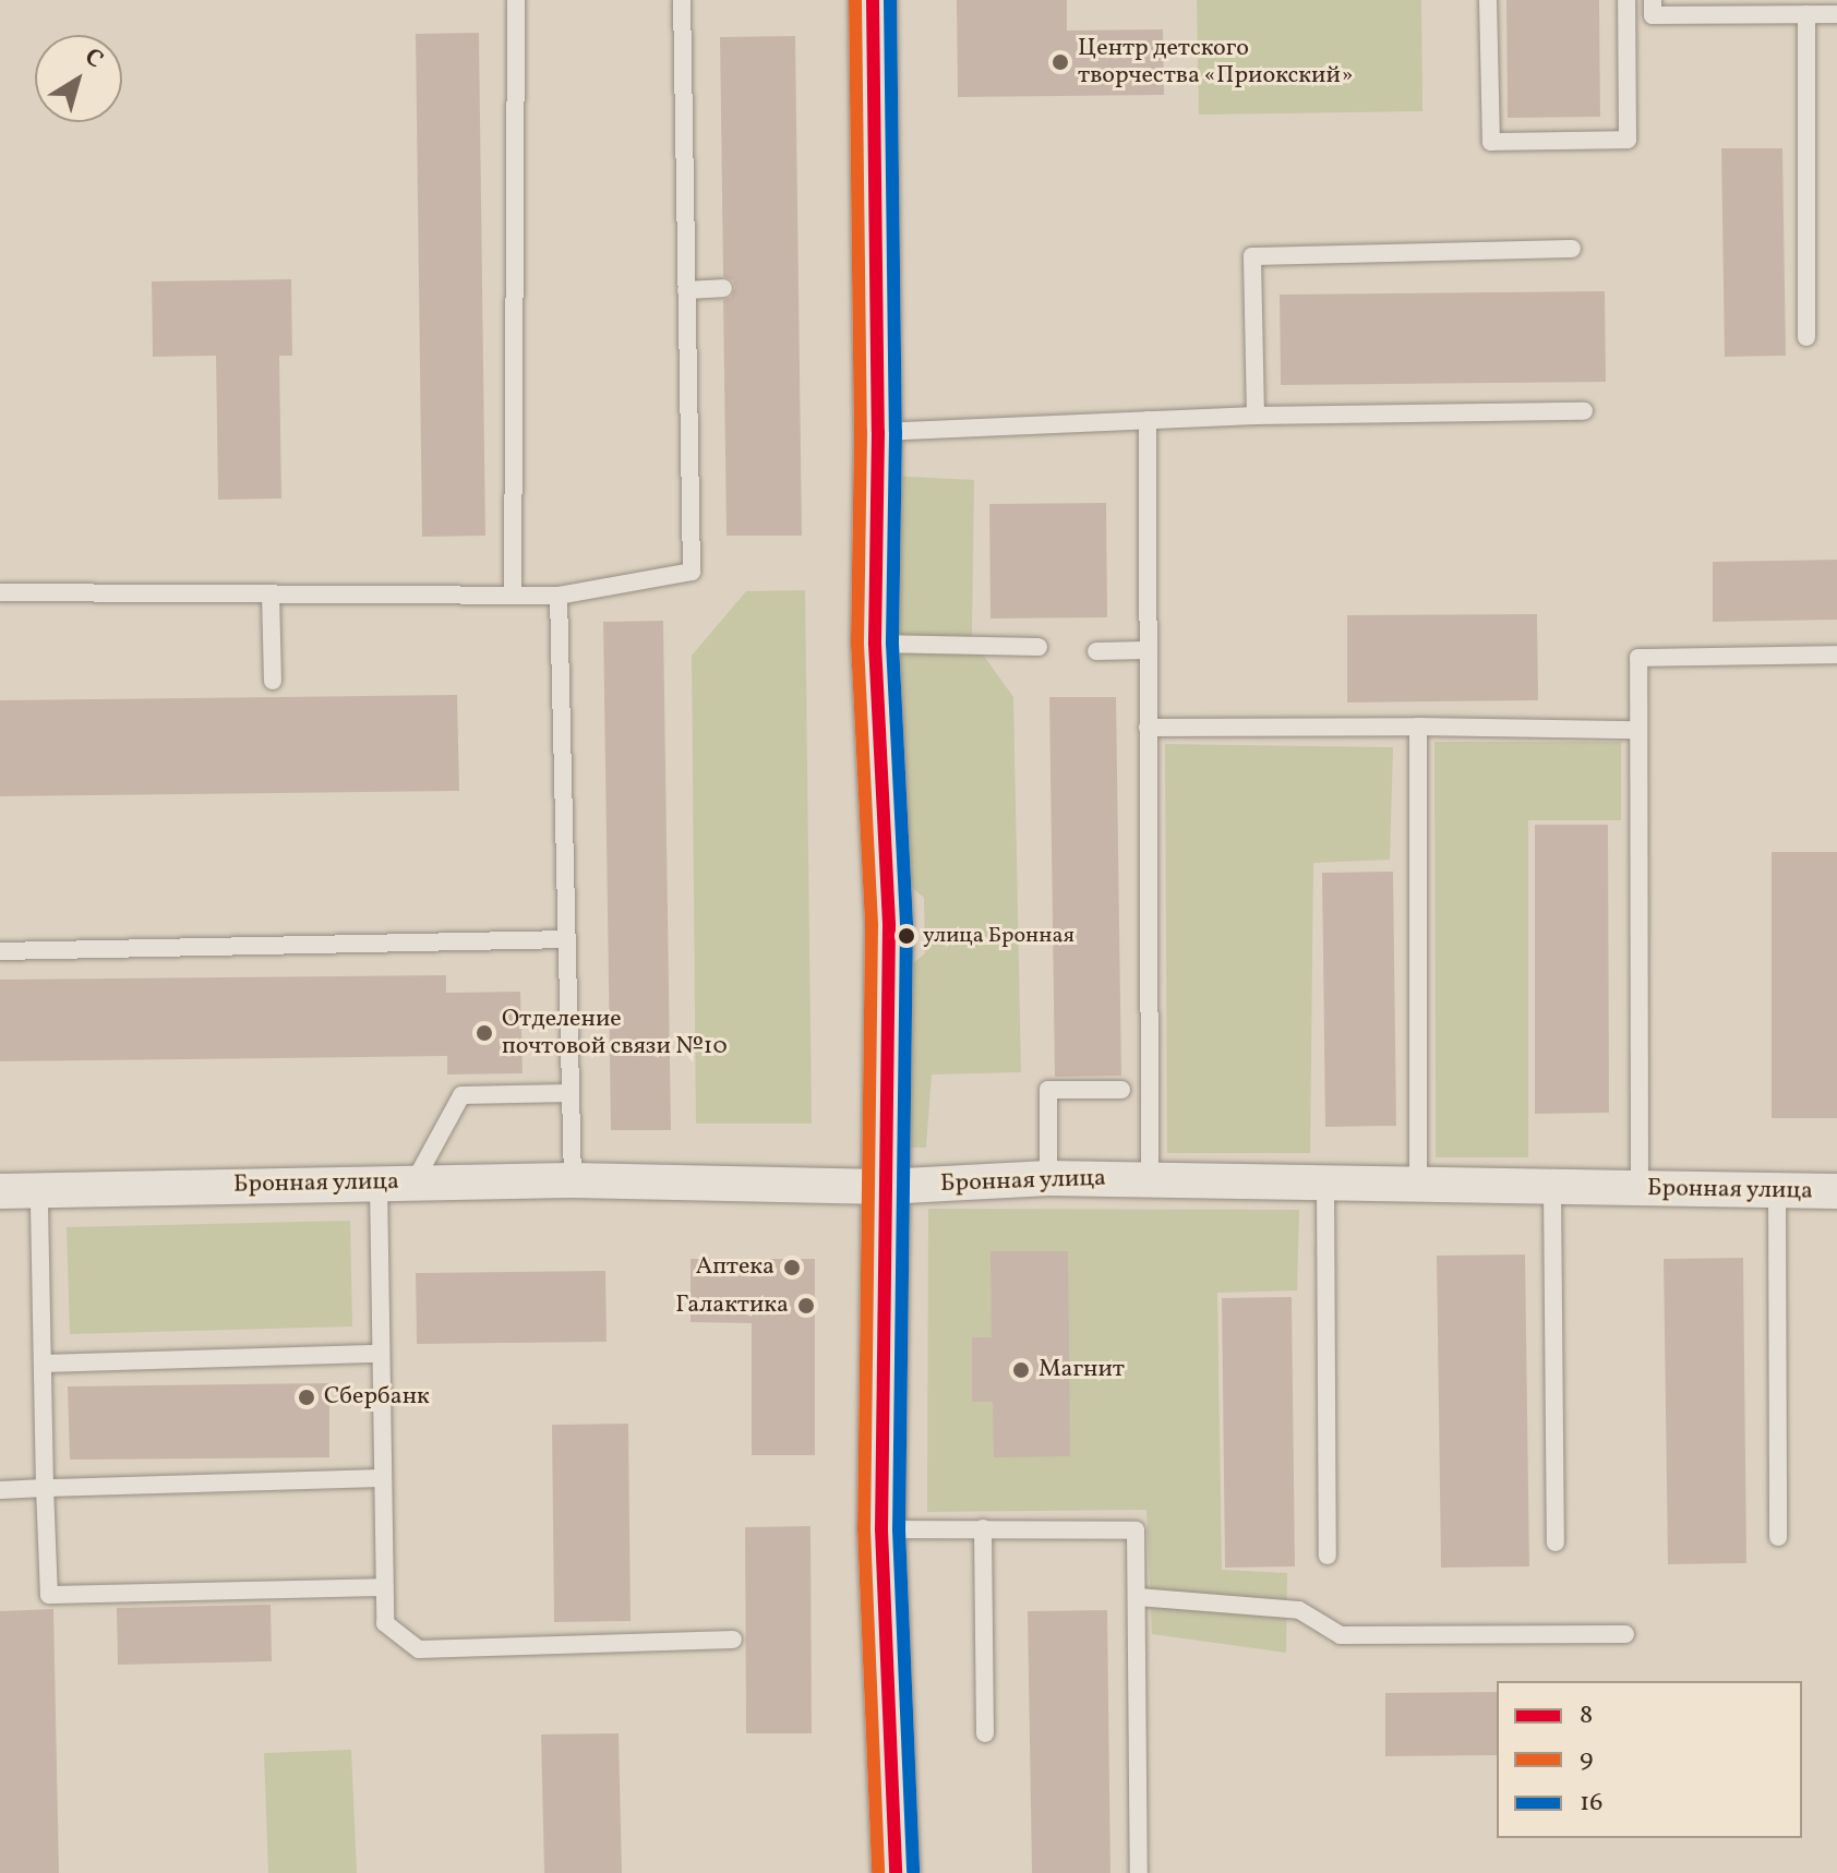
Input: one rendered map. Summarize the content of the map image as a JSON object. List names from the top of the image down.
{
  "streets": {
    "street": ["Бронная улица"]
  },
  "places": [
    "Центр детского творчества «Приокский»",
    "улица Бронная",
    "Отделение почтовой связи №10",
    "Аптека",
    "Галактика",
    "Магнит",
    "Сбербанк"
  ],
  "lines": ["transit line 8", "transit line 9", "transit line 16"],
  "legend": ["8", "9", "16"],
  "north": "top right"
}
